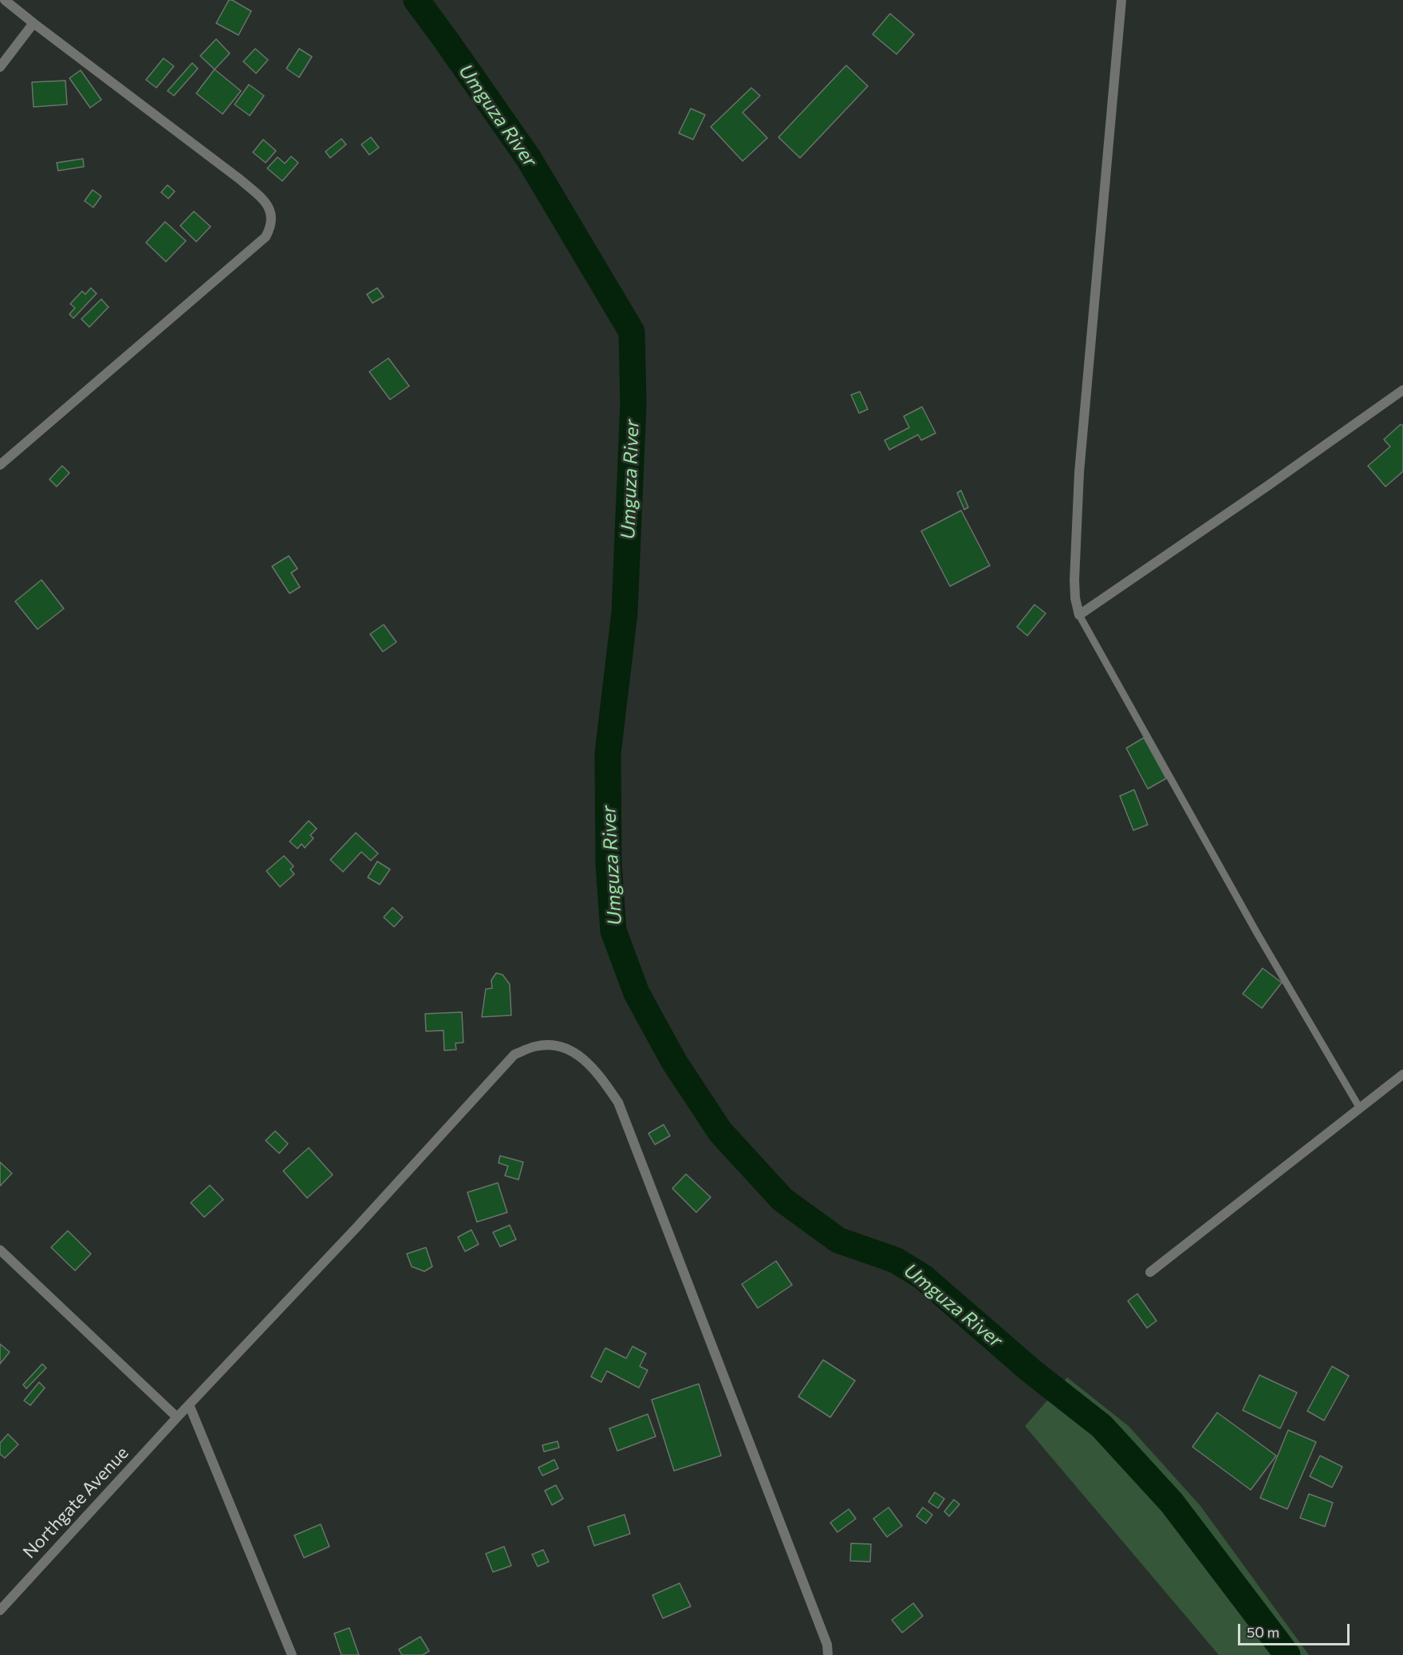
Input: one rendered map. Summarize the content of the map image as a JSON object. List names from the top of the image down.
{
  "streets": {
    "street": ["Northgate Avenue"]
  },
  "water": ["Umguza River"],
  "scale_bar": "50 m"
}
